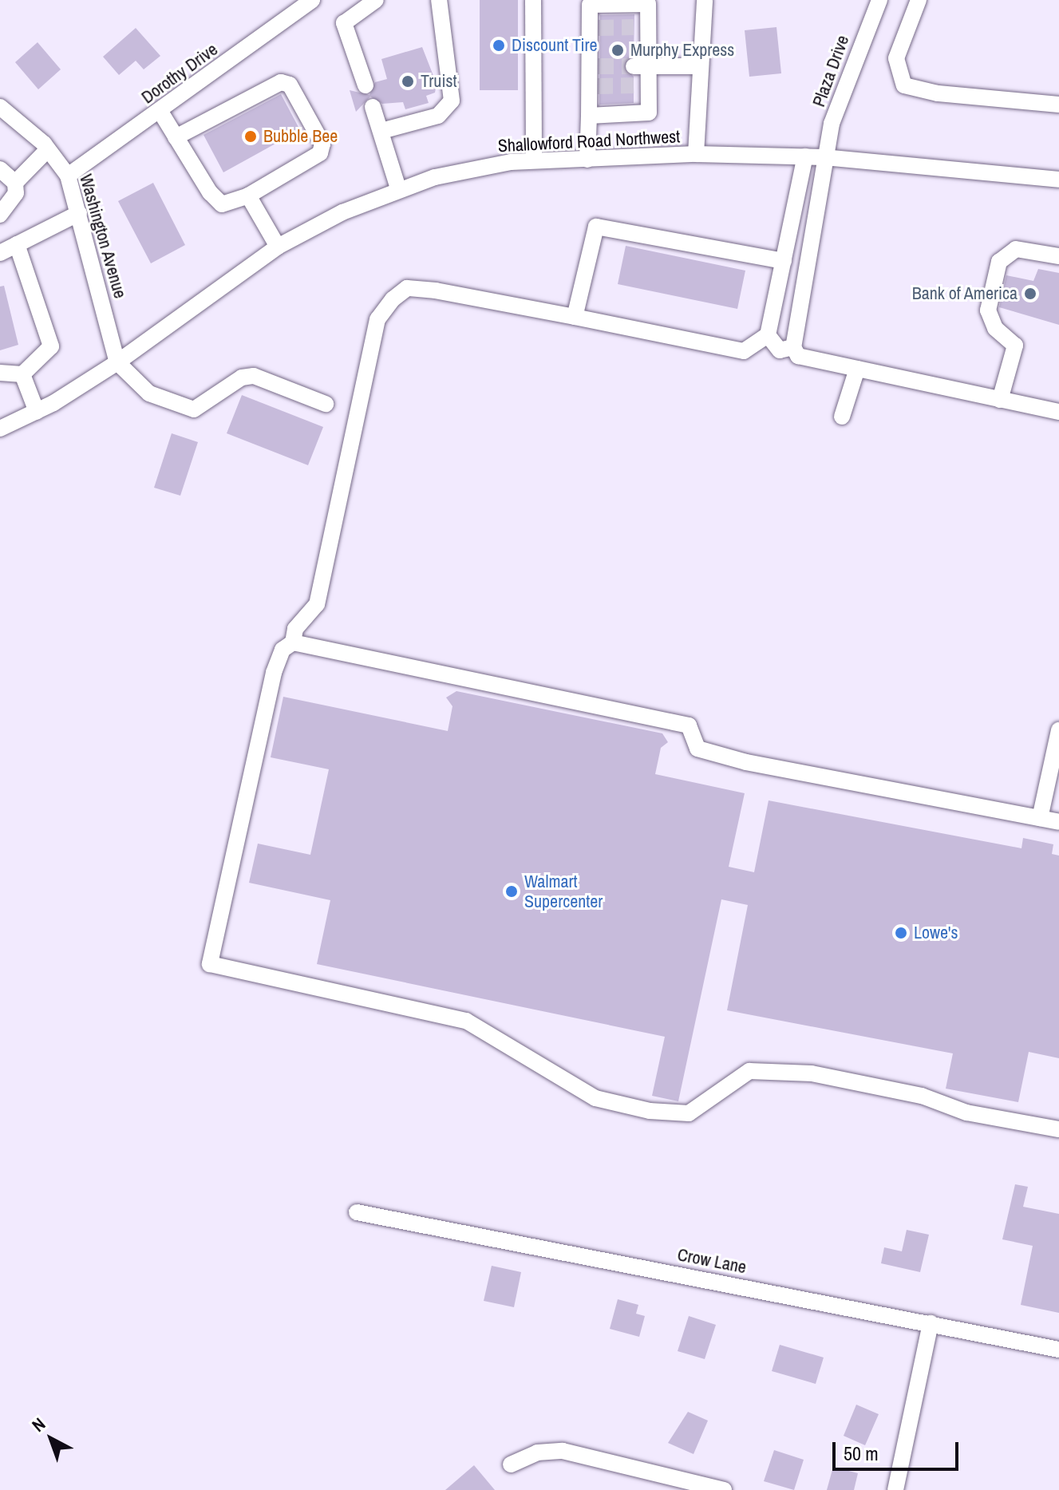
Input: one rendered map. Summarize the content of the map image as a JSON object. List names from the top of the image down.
{
  "streets": {
    "street": [
      "Plaza Drive",
      "Dorothy Drive",
      "Shallowford Road Northwest",
      "Washington Avenue",
      "Crow Lane"
    ]
  },
  "crossings": [
    ["Plaza Drive", "Shallowford Road Northwest"],
    ["Dorothy Drive", "Washington Avenue"],
    ["Shallowford Road Northwest", "Washington Avenue"]
  ],
  "places": [
    "Discount Tire",
    "Murphy Express",
    "Truist",
    "Bubble Bee",
    "Bank of America",
    "Walmart Supercenter",
    "Lowe's"
  ],
  "scale_bar": "50 m",
  "north": "top left"
}
